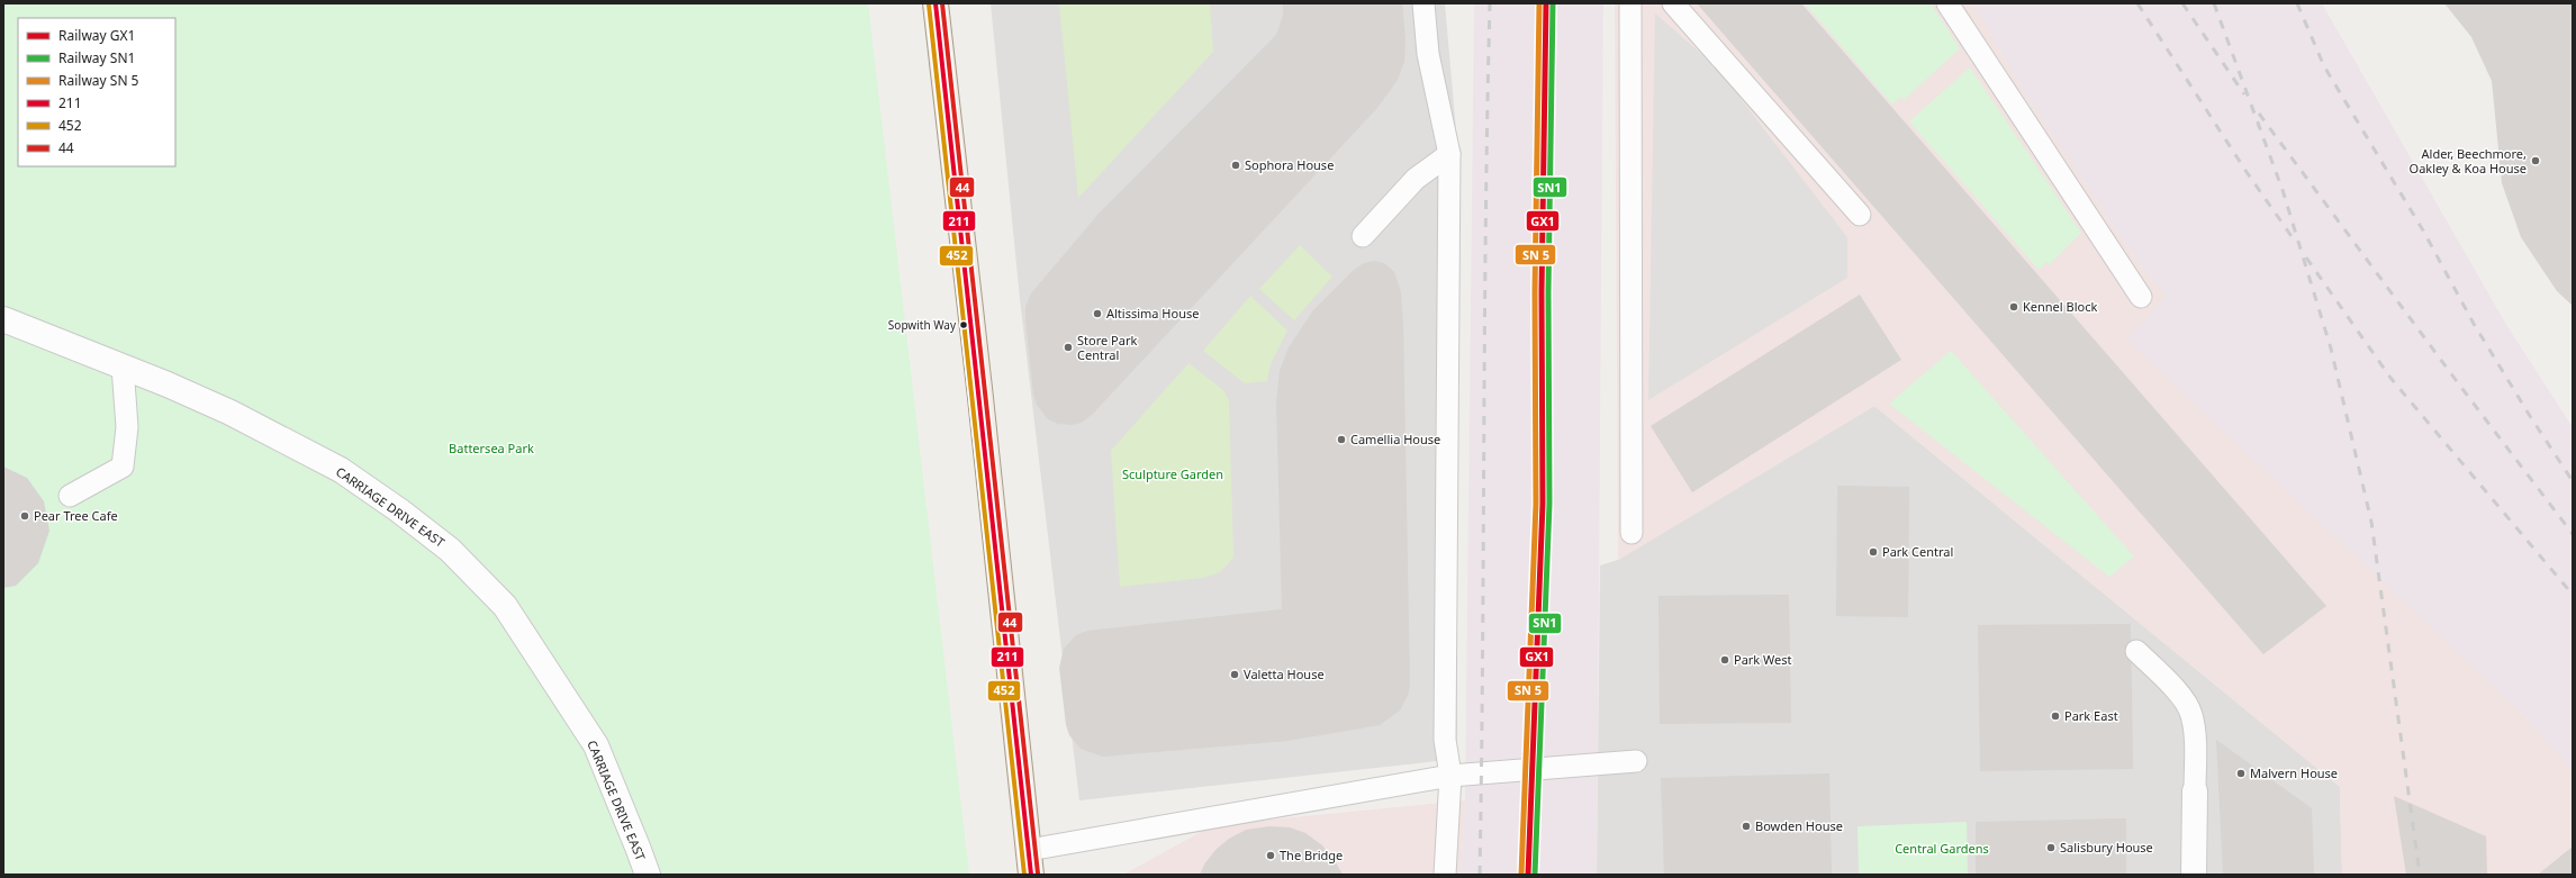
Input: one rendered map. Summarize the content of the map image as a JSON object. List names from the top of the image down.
{
  "streets": {
    "street": ["CARRIAGE DRIVE EAST"]
  },
  "parks": ["Battersea Park", "Sculpture Garden", "Central Gardens"],
  "places": [
    "Alder, Beechmore, Oakley & Koa House",
    "Sophora House",
    "Kennel Block",
    "Altissima House",
    "Sopwith Way",
    "Store Park Central",
    "Camellia House",
    "Pear Tree Cafe",
    "Park Central",
    "Park West",
    "Valetta House",
    "Park East",
    "Malvern House",
    "Bowden House",
    "Salisbury House",
    "The Bridge"
  ],
  "lines": [
    "rail line GX1",
    "rail line SN1",
    "transit line 211",
    "transit line 44",
    "transit line 452"
  ],
  "legend": [
    "Railway GX1",
    "Railway SN1",
    "Railway SN 5",
    "211",
    "452",
    "44"
  ]
}
